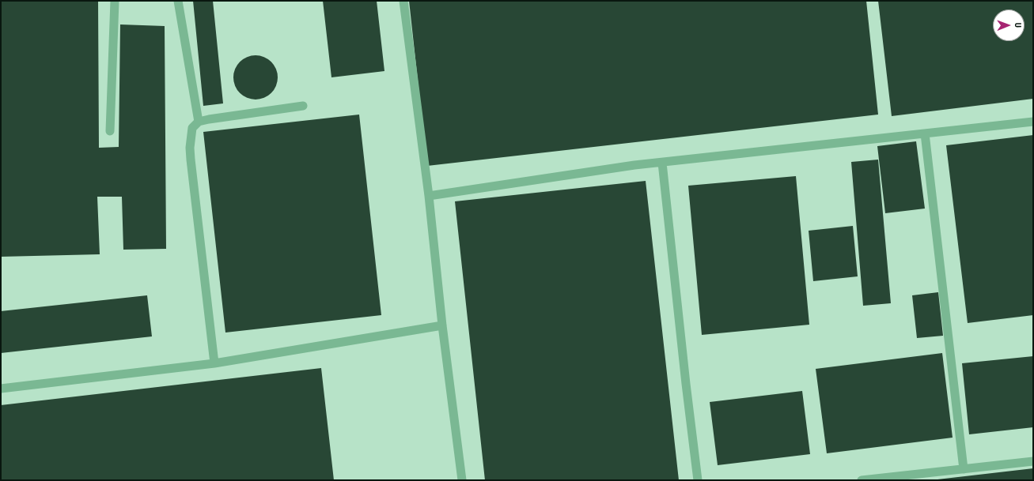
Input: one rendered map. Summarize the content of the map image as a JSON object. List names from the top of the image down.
{
  "north": "right"
}
